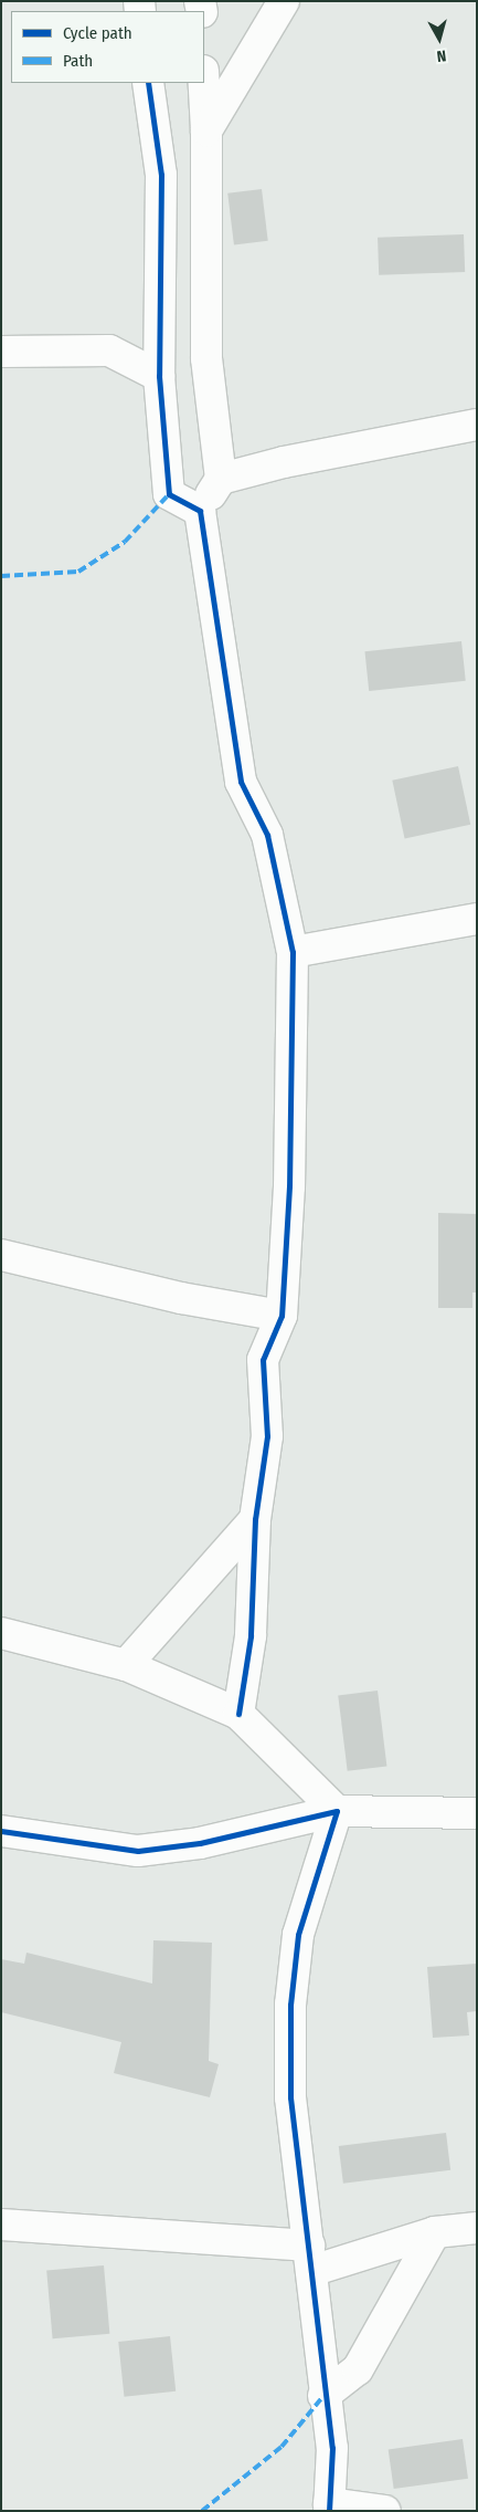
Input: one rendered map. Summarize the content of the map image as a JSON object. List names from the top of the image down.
{
  "legend": ["Cycle path", "Path"],
  "north": "bottom"
}
